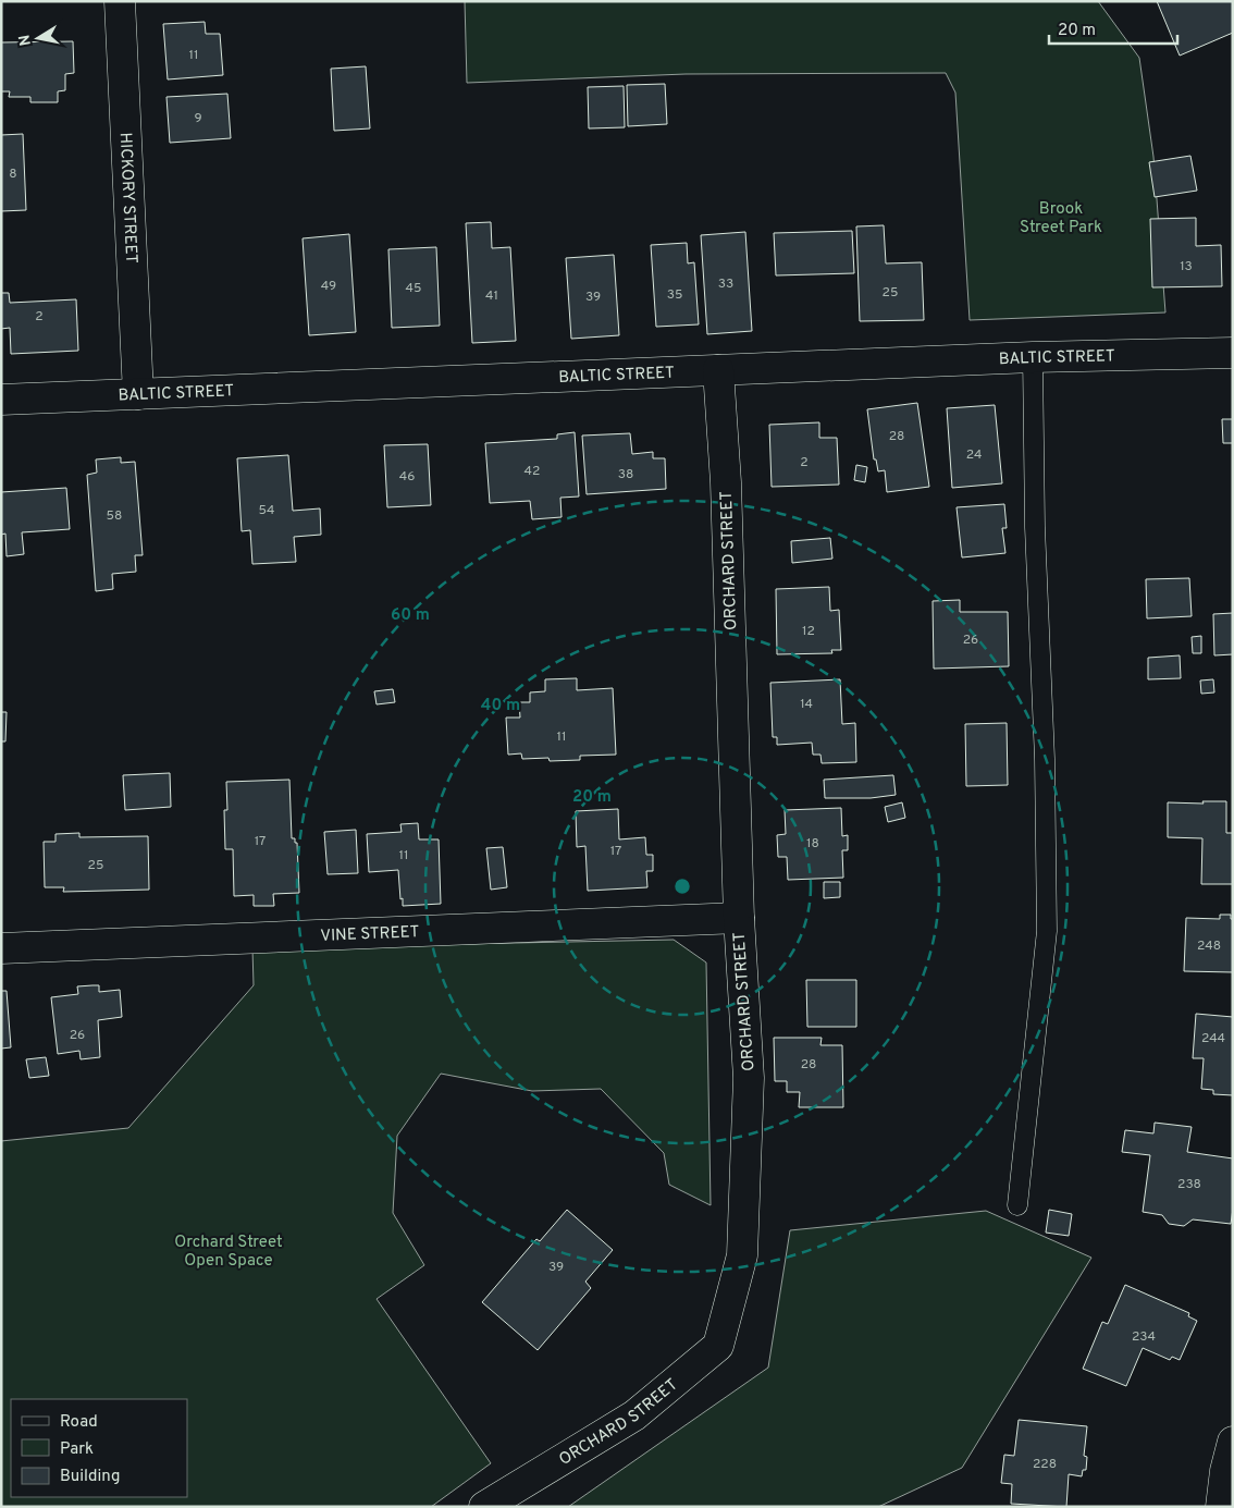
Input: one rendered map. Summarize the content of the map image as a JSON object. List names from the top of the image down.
{
  "streets": {
    "street": [
      "HICKORY STREET",
      "BALTIC STREET",
      "ORCHARD STREET",
      "VINE STREET"
    ]
  },
  "crossings": [
    ["HICKORY STREET", "BALTIC STREET"],
    ["BALTIC STREET", "ORCHARD STREET"],
    ["ORCHARD STREET", "VINE STREET"]
  ],
  "parks": ["Brook Street Park", "Orchard Street Open Space"],
  "house_numbers": [
    "11",
    "9",
    "8",
    "13",
    "33",
    "49",
    "45",
    "25",
    "35",
    "41",
    "39",
    "2",
    "28",
    "24",
    "2",
    "42",
    "38",
    "46",
    "54",
    "58",
    "12",
    "26",
    "14",
    "11",
    "17",
    "18",
    "17",
    "11",
    "25",
    "248",
    "26",
    "244",
    "28",
    "238",
    "39",
    "234",
    "228"
  ],
  "legend": ["Road", "Park", "Building"],
  "scale_bar": "20 m",
  "north": "left",
  "rings": ["60 m", "40 m", "20 m"]
}
